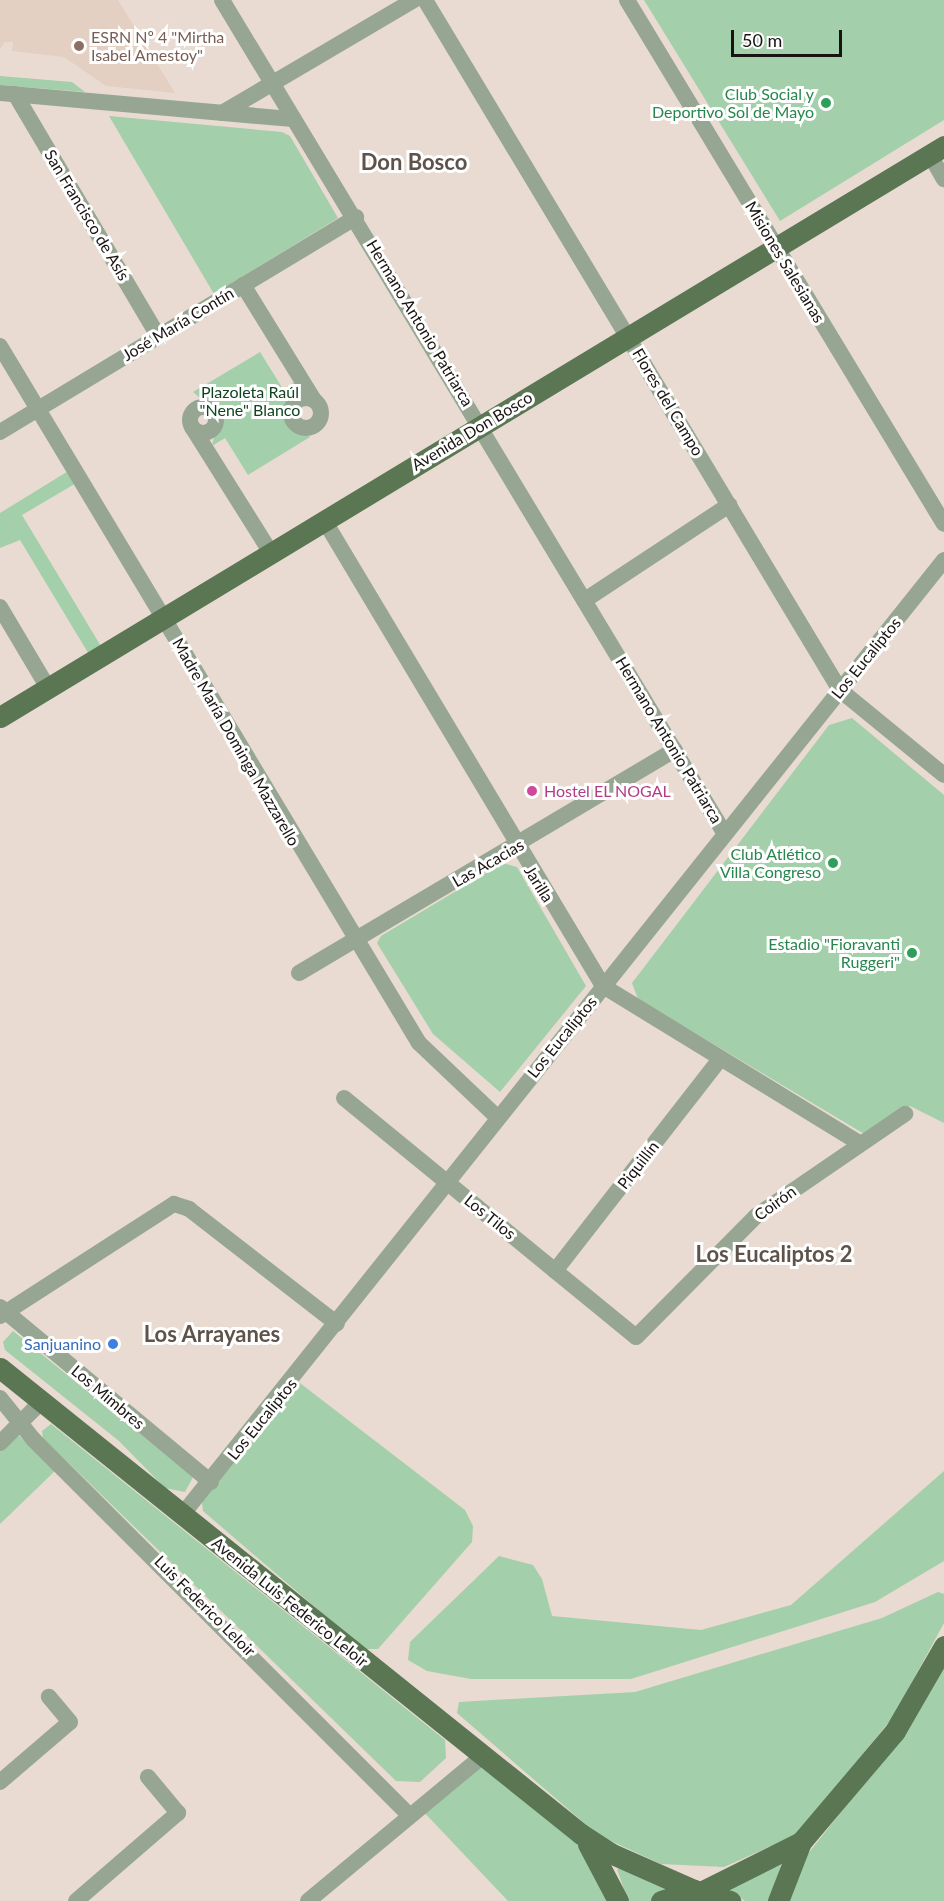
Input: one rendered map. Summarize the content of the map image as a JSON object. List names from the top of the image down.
{
  "streets": {
    "main road": ["Avenida Don Bosco", "Avenida Luis Federico Leloir"],
    "street": [
      "San Francisco de Asís",
      "Misiones Salesianas",
      "Hermano Antonio Patriarca",
      "José María Contín",
      "Flores del Campo",
      "Los Eucaliptos",
      "Madre María Dominga Mazzarello",
      "Las Acacias",
      "Jarilla",
      "Piquillín",
      "Coirón",
      "Los Tilos",
      "Los Mimbres",
      "Luis Federico Leloir"
    ]
  },
  "crossings": [
    ["San Francisco de Asís", "José María Contín"],
    ["Misiones Salesianas", "Avenida Don Bosco"],
    ["Hermano Antonio Patriarca", "José María Contín"],
    ["Hermano Antonio Patriarca", "Avenida Don Bosco"],
    ["Hermano Antonio Patriarca", "Los Eucaliptos"],
    ["Hermano Antonio Patriarca", "Las Acacias"],
    ["José María Contín", "Madre María Dominga Mazzarello"],
    ["Flores del Campo", "Avenida Don Bosco"],
    ["Flores del Campo", "Los Eucaliptos"],
    ["Avenida Don Bosco", "Madre María Dominga Mazzarello"],
    ["Avenida Don Bosco", "Jarilla"],
    ["Los Eucaliptos", "Madre María Dominga Mazzarello"],
    ["Los Eucaliptos", "Jarilla"],
    ["Los Eucaliptos", "Los Tilos"],
    ["Los Eucaliptos", "Los Mimbres"],
    ["Los Eucaliptos", "Avenida Luis Federico Leloir"],
    ["Madre María Dominga Mazzarello", "Las Acacias"],
    ["Las Acacias", "Jarilla"],
    ["Jarilla", "Piquillín"],
    ["Jarilla", "Coirón"],
    ["Piquillín", "Los Tilos"],
    ["Coirón", "Los Tilos"]
  ],
  "districts": ["Don Bosco", "Los Eucaliptos 2", "Los Arrayanes"],
  "parks": ["Plazoleta Raúl \"Nene\" Blanco"],
  "places": [
    "ESRN Nº 4 \"Mirtha Isabel Amestoy\"",
    "Club Social y Deportivo Sol de Mayo",
    "Hostel EL NOGAL",
    "Club Atlético Villa Congreso",
    "Estadio \"Fioravanti Ruggeri\"",
    "Sanjuanino"
  ],
  "scale_bar": "50 m"
}
